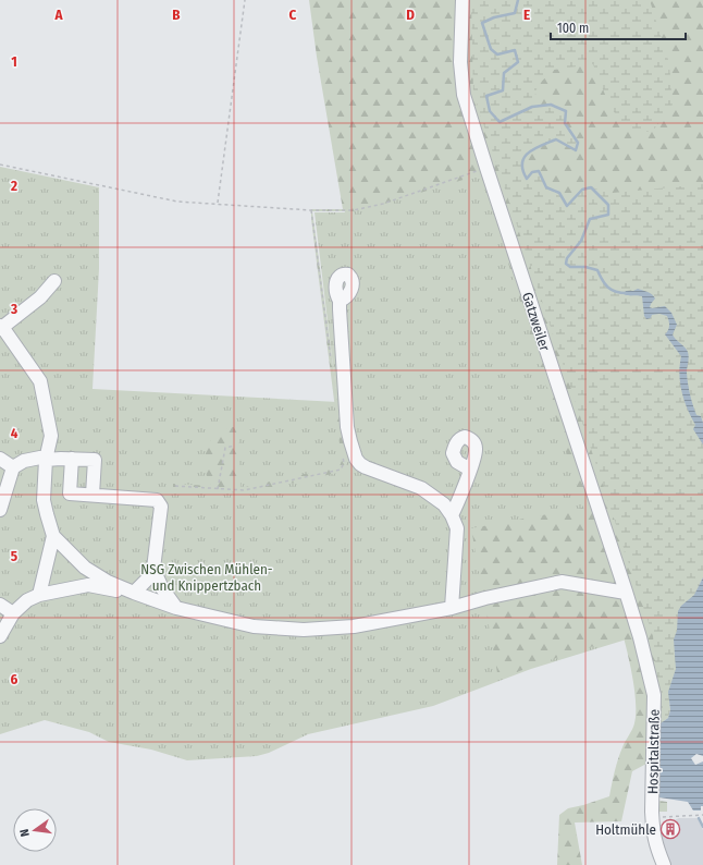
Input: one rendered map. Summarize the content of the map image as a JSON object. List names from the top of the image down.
{
  "streets": {
    "street": ["Gatzweiler", "Hospitalstraße"]
  },
  "crossings": [
    ["Gatzweiler", "Hospitalstraße"]
  ],
  "parks": ["NSG Zwischen Mühlen- und Knippertzbach"],
  "places": {
    "building": ["Holtmühle"]
  },
  "scale_bar": "100 m",
  "north": "left",
  "grid": {
    "columns": [
      "A",
      "B",
      "C",
      "D",
      "E"
    ],
    "rows": [
      "1",
      "2",
      "3",
      "4",
      "5",
      "6"
    ]
  }
}
